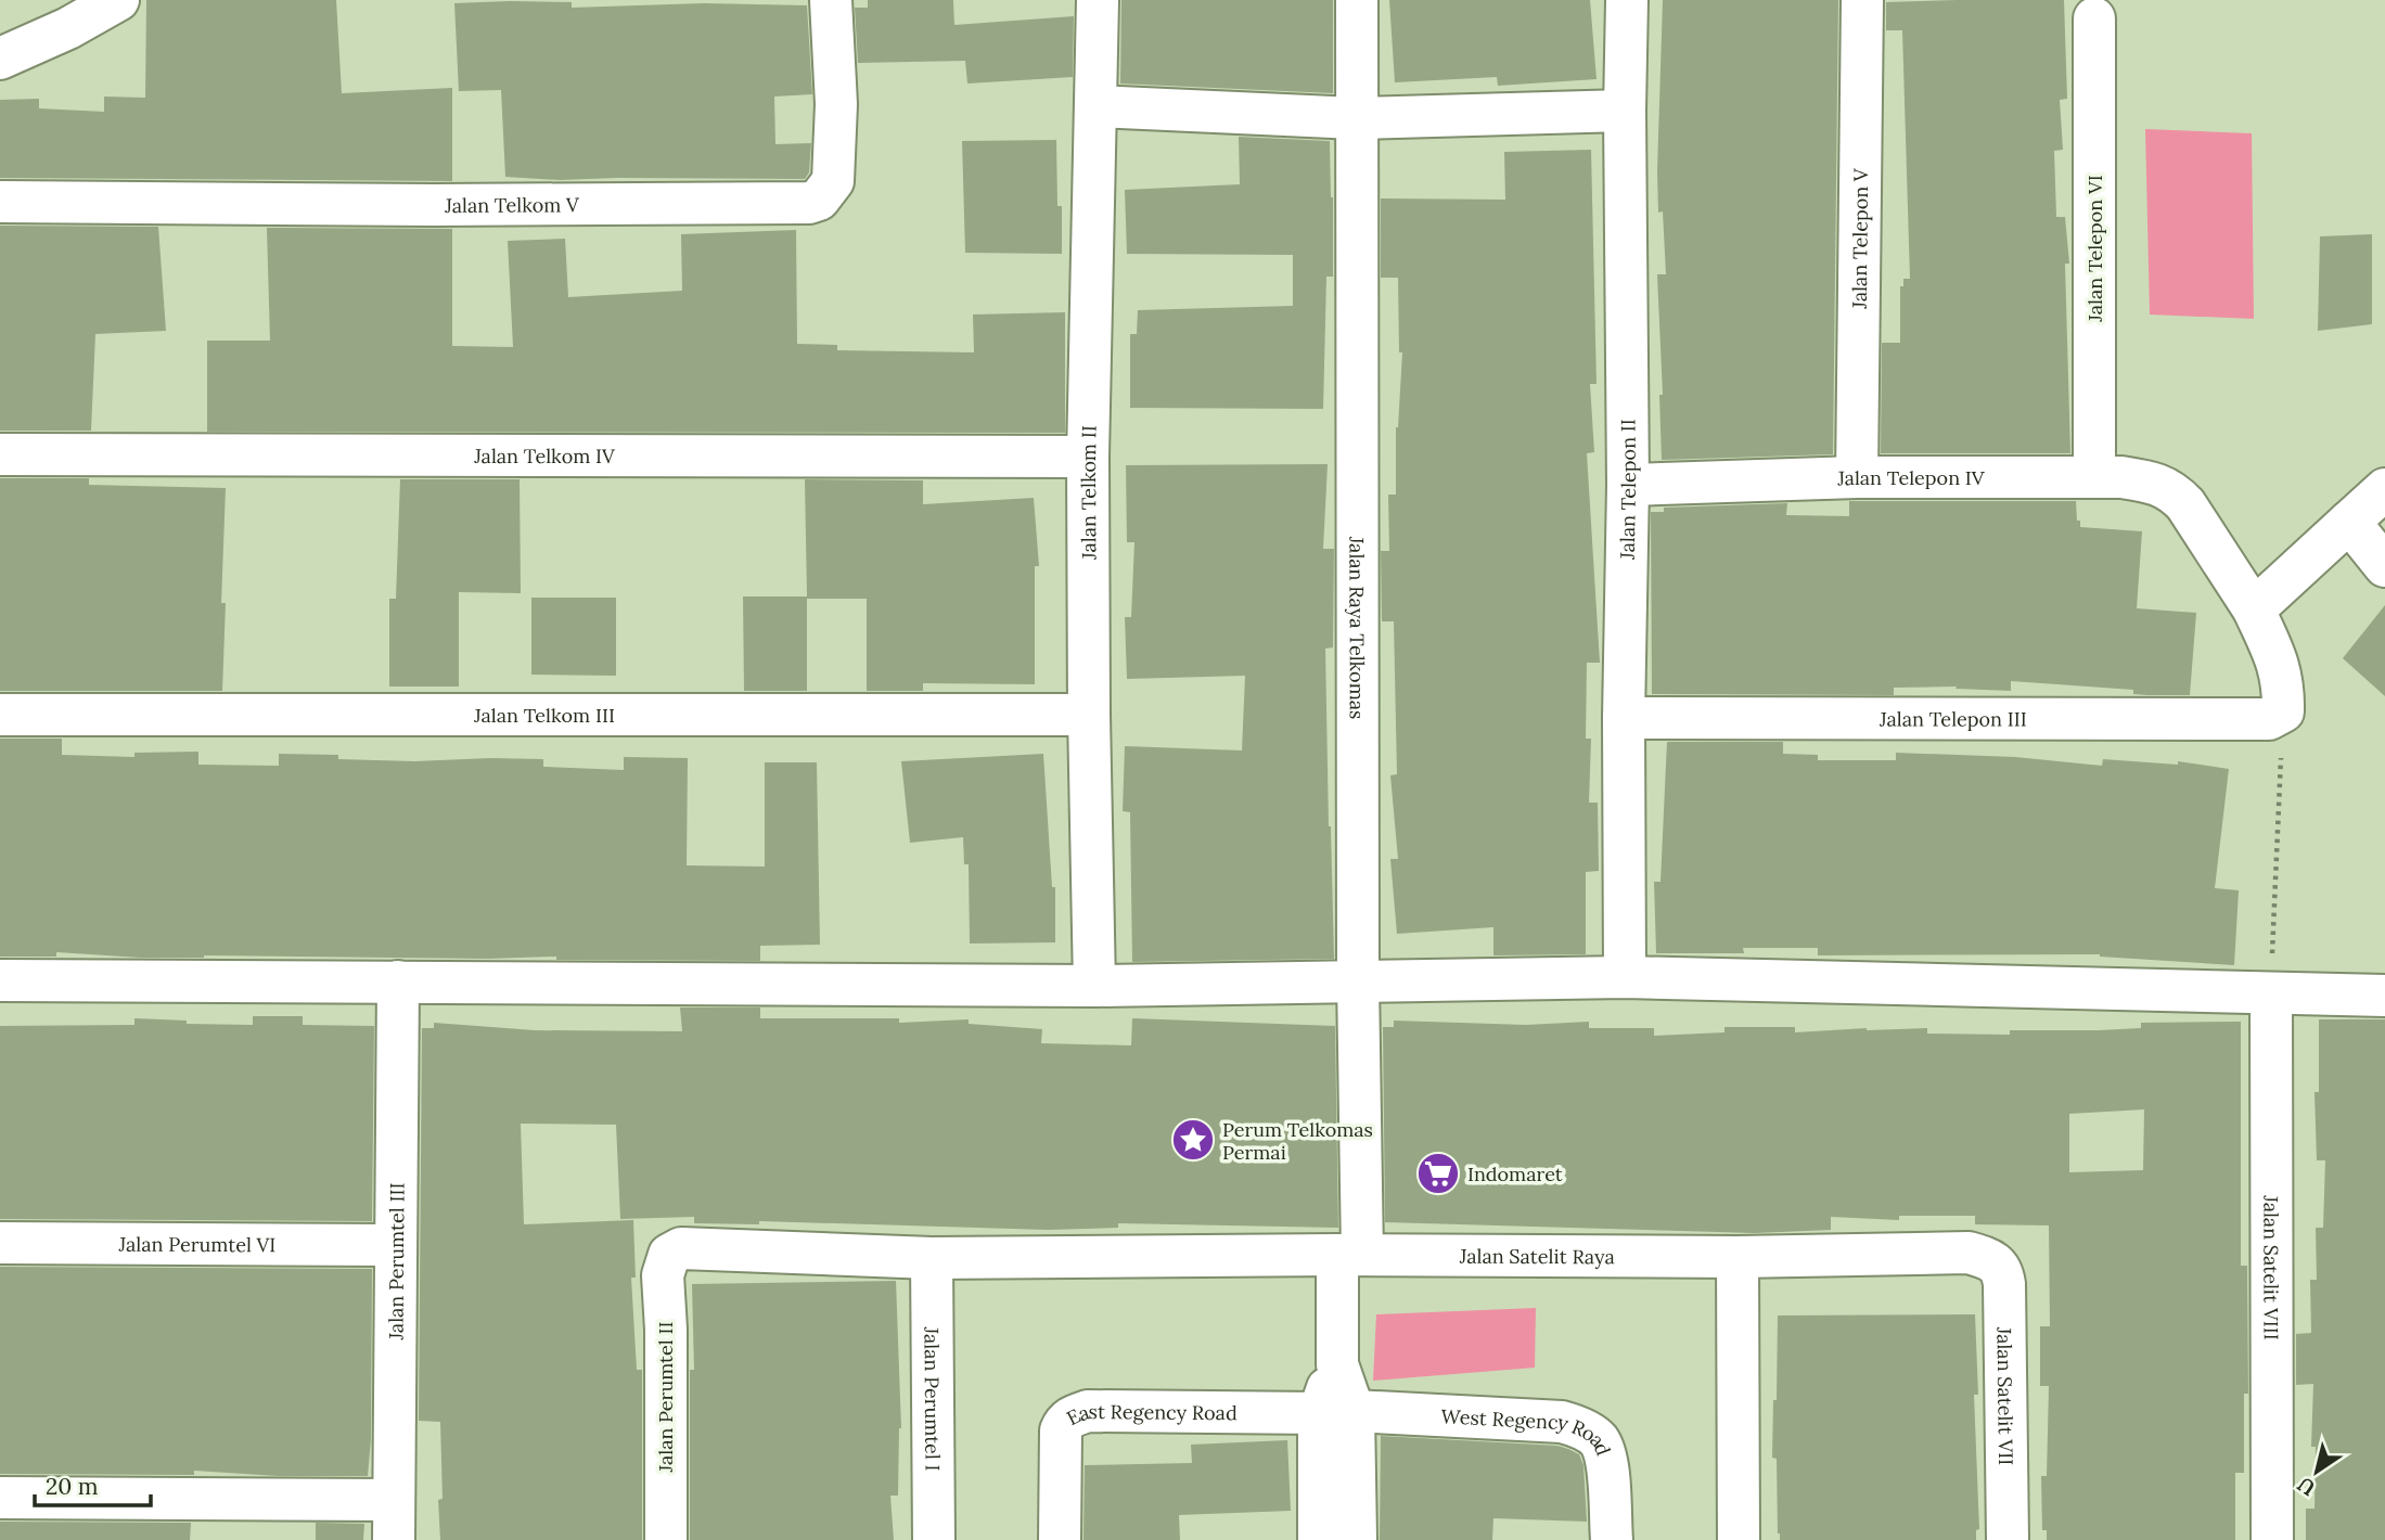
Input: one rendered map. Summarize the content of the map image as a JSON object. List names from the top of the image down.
{
  "streets": {
    "street": [
      "Jalan Telkom V",
      "Jalan Telepon V",
      "Jalan Telepon VI",
      "Jalan Telkom IV",
      "Jalan Telepon IV",
      "Jalan Telepon II",
      "Jalan Telkom II",
      "Jalan Raya Telkomas",
      "Jalan Telkom III",
      "Jalan Telepon III",
      "Jalan Perumtel VI",
      "Jalan Satelit Raya",
      "Jalan Perumtel III",
      "Jalan Satelit VIII",
      "Jalan Satelit VII",
      "Jalan Perumtel II",
      "Jalan Perumtel I",
      "East Regency Road",
      "West Regency Road"
    ]
  },
  "crossings": [
    ["Jalan Telepon V", "Jalan Telepon IV"],
    ["Jalan Telepon VI", "Jalan Telepon IV"],
    ["Jalan Telkom IV", "Jalan Telkom II"],
    ["Jalan Telepon IV", "Jalan Telepon II"],
    ["Jalan Telepon II", "Jalan Telepon III"],
    ["Jalan Telkom II", "Jalan Telkom III"],
    ["Jalan Raya Telkomas", "Jalan Satelit Raya"],
    ["Jalan Raya Telkomas", "East Regency Road"],
    ["Jalan Raya Telkomas", "West Regency Road"],
    ["Jalan Perumtel VI", "Jalan Perumtel III"],
    ["Jalan Satelit Raya", "Jalan Satelit VII"],
    ["Jalan Satelit Raya", "Jalan Perumtel II"],
    ["Jalan Satelit Raya", "Jalan Perumtel I"],
    ["East Regency Road", "West Regency Road"]
  ],
  "places": {
    "place": ["Perum Telkomas Permai"],
    "supermarket": ["Indomaret"]
  },
  "scale_bar": "20 m",
  "north": "bottom left"
}
